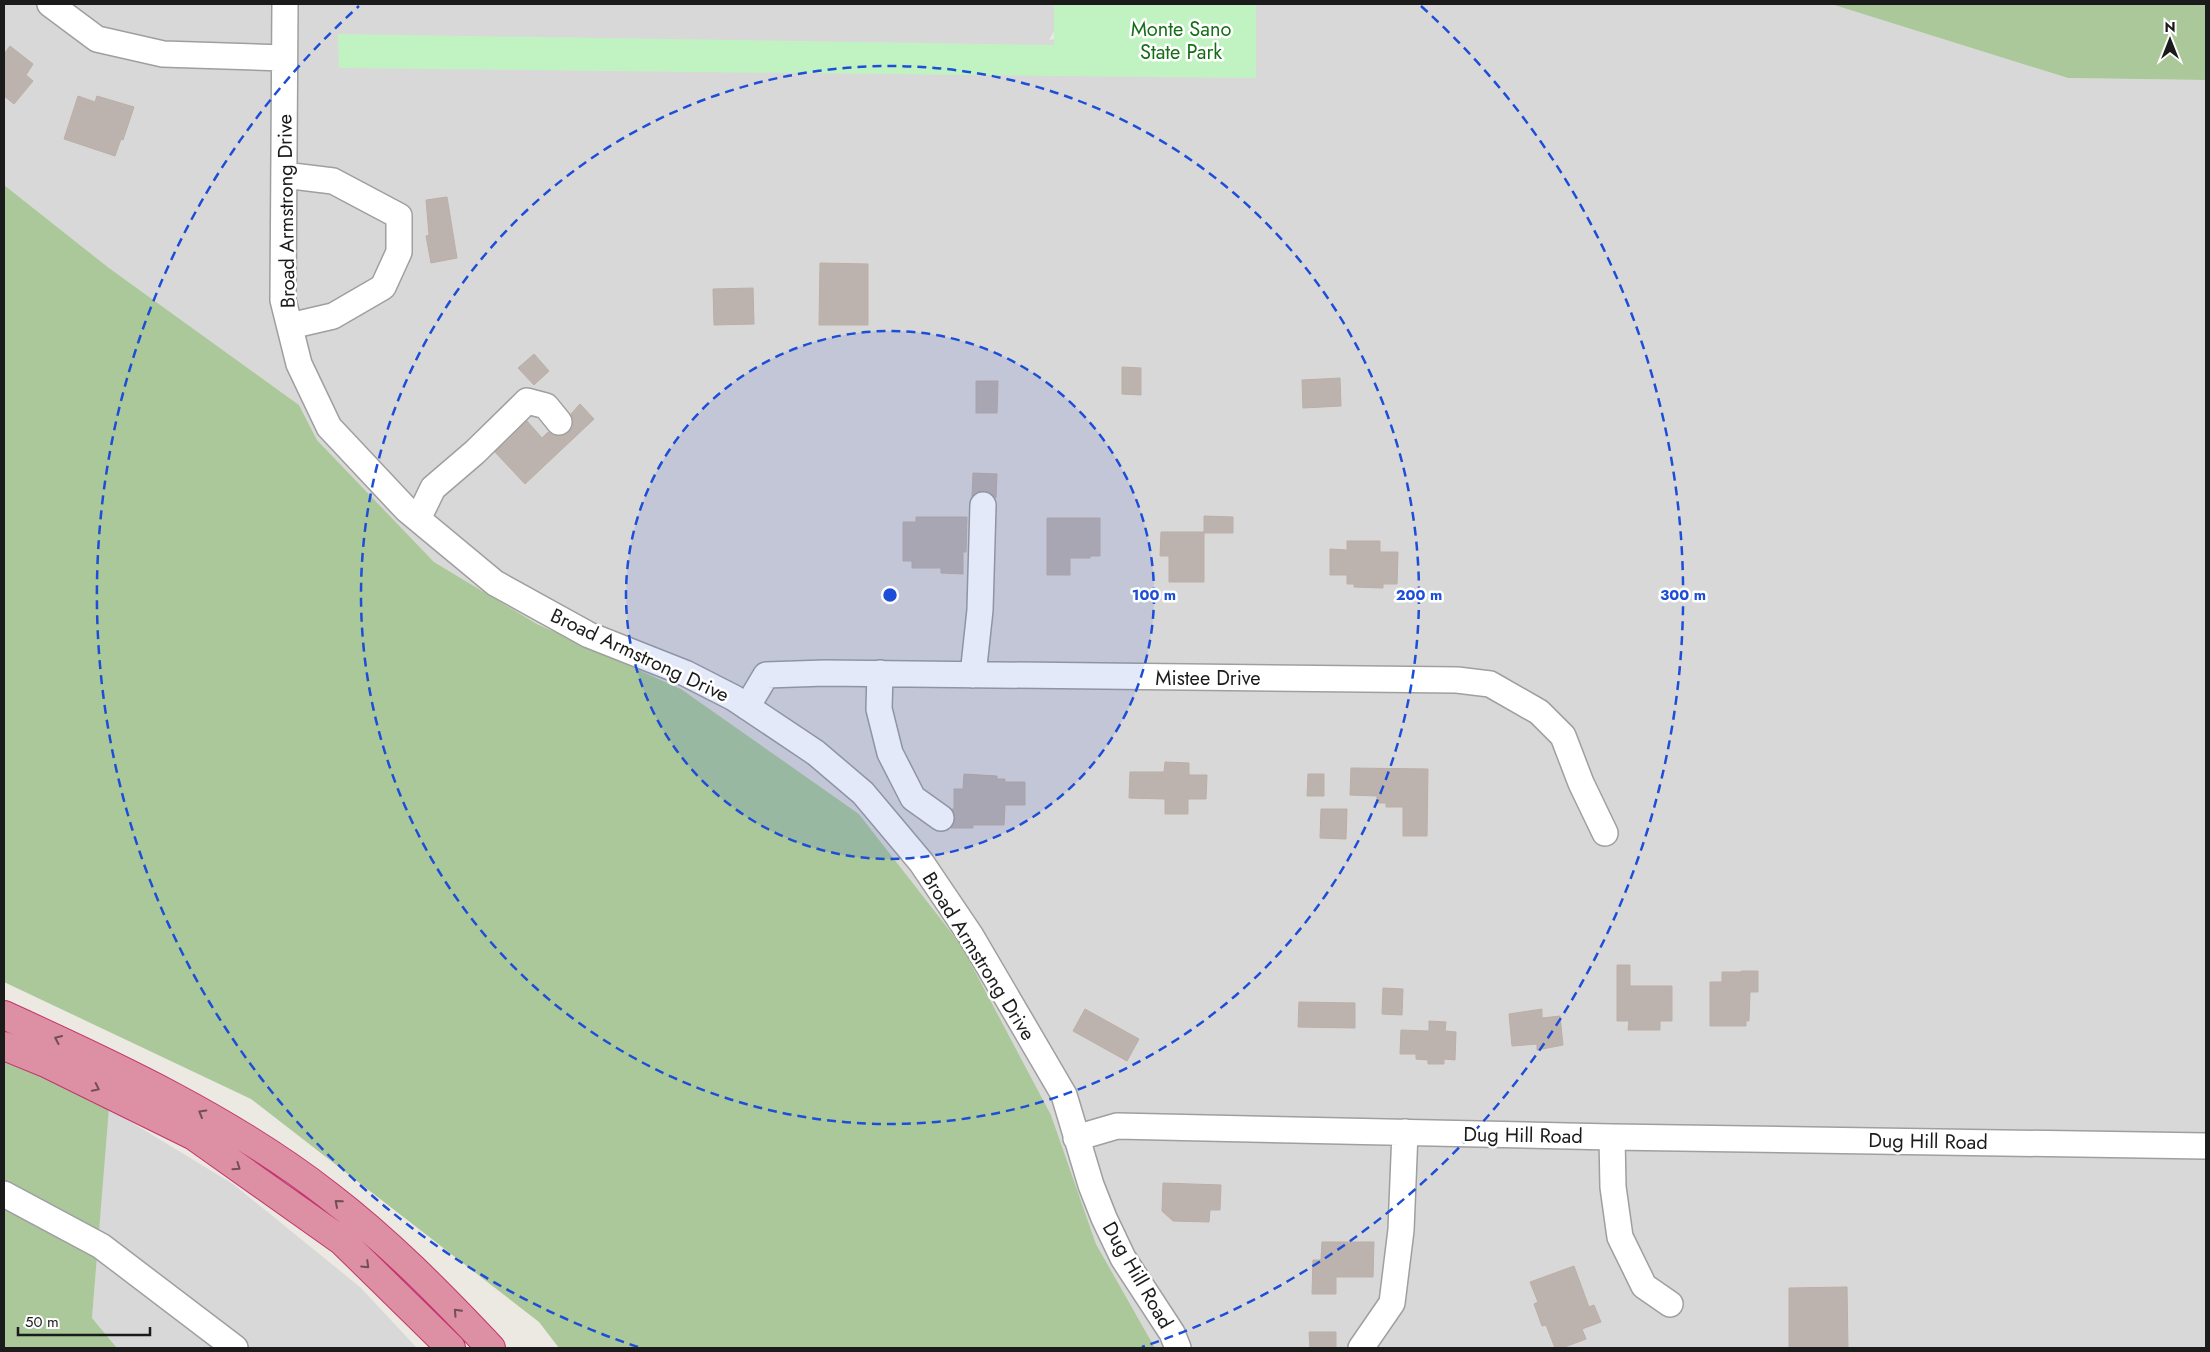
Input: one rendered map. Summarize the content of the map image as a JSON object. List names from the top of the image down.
{
  "streets": {
    "street": ["Broad Armstrong Drive", "Mistee Drive", "Dug Hill Road"]
  },
  "crossings": [
    ["Broad Armstrong Drive", "Mistee Drive"],
    ["Broad Armstrong Drive", "Dug Hill Road"]
  ],
  "parks": ["Monte Sano State Park"],
  "scale_bar": "50 m",
  "north": "top",
  "rings": ["100 m", "200 m", "300 m"]
}
